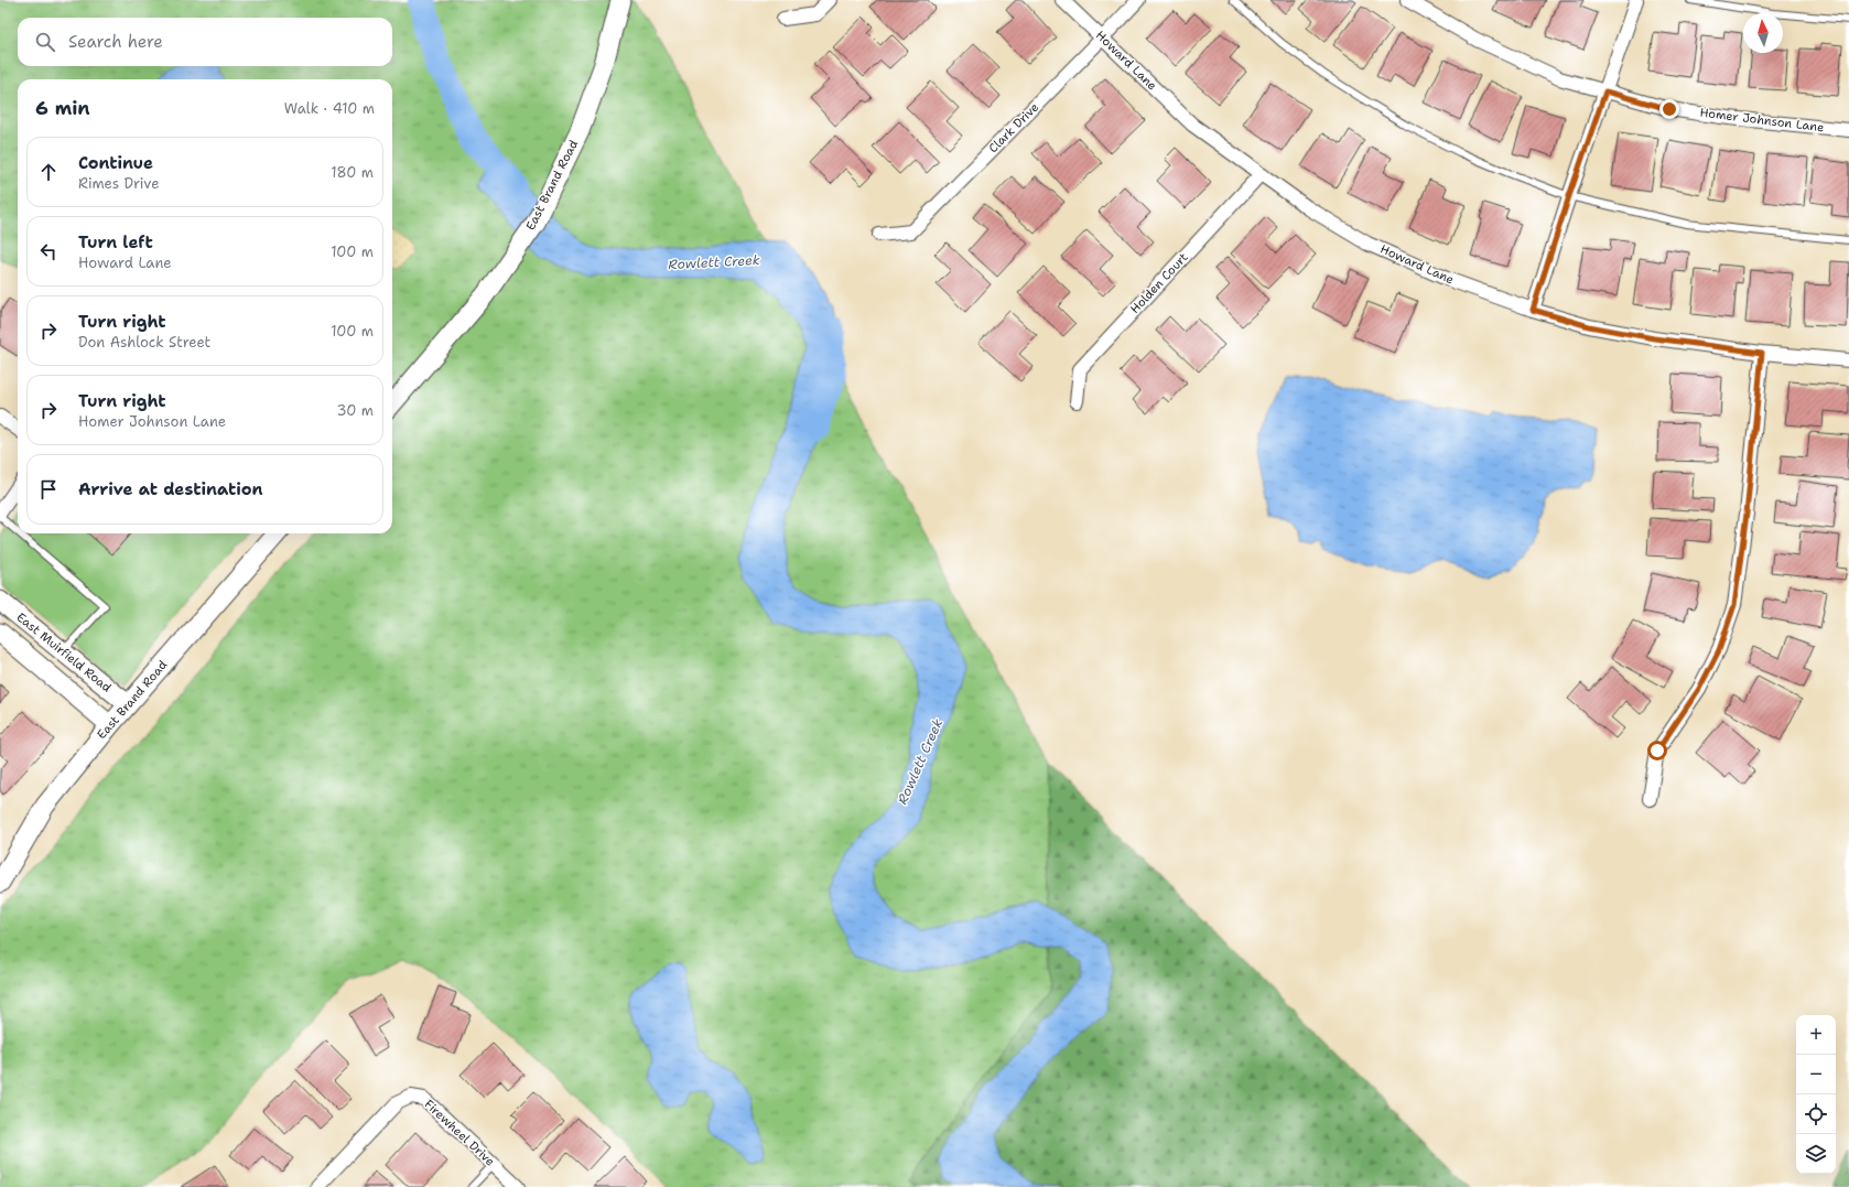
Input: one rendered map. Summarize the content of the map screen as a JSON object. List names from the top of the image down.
{
  "streets": {
    "main road": ["East Brand Road", "East Muirfield Road"],
    "street": [
      "Howard Lane",
      "Homer Johnson Lane",
      "Clark Drive",
      "Holden Court",
      "Firewheel Drive"
    ]
  },
  "crossings": [
    ["Howard Lane", "Clark Drive"],
    ["Howard Lane", "Holden Court"],
    ["East Brand Road", "East Muirfield Road"]
  ],
  "water": ["Rowlett Creek"],
  "north": "top",
  "page": {
    "search": "Search here",
    "heading": ["6 min", "Walk · 410 m"],
    "list": [
      ["Continue", "Rimes Drive", "180 m"],
      ["Turn left", "Howard Lane", "100 m"],
      ["Turn right", "Don Ashlock Street", "100 m"],
      ["Turn right", "Homer Johnson Lane", "30 m"],
      "Arrive at destination"
    ],
    "map_buttons": ["+", "−"]
  }
}
